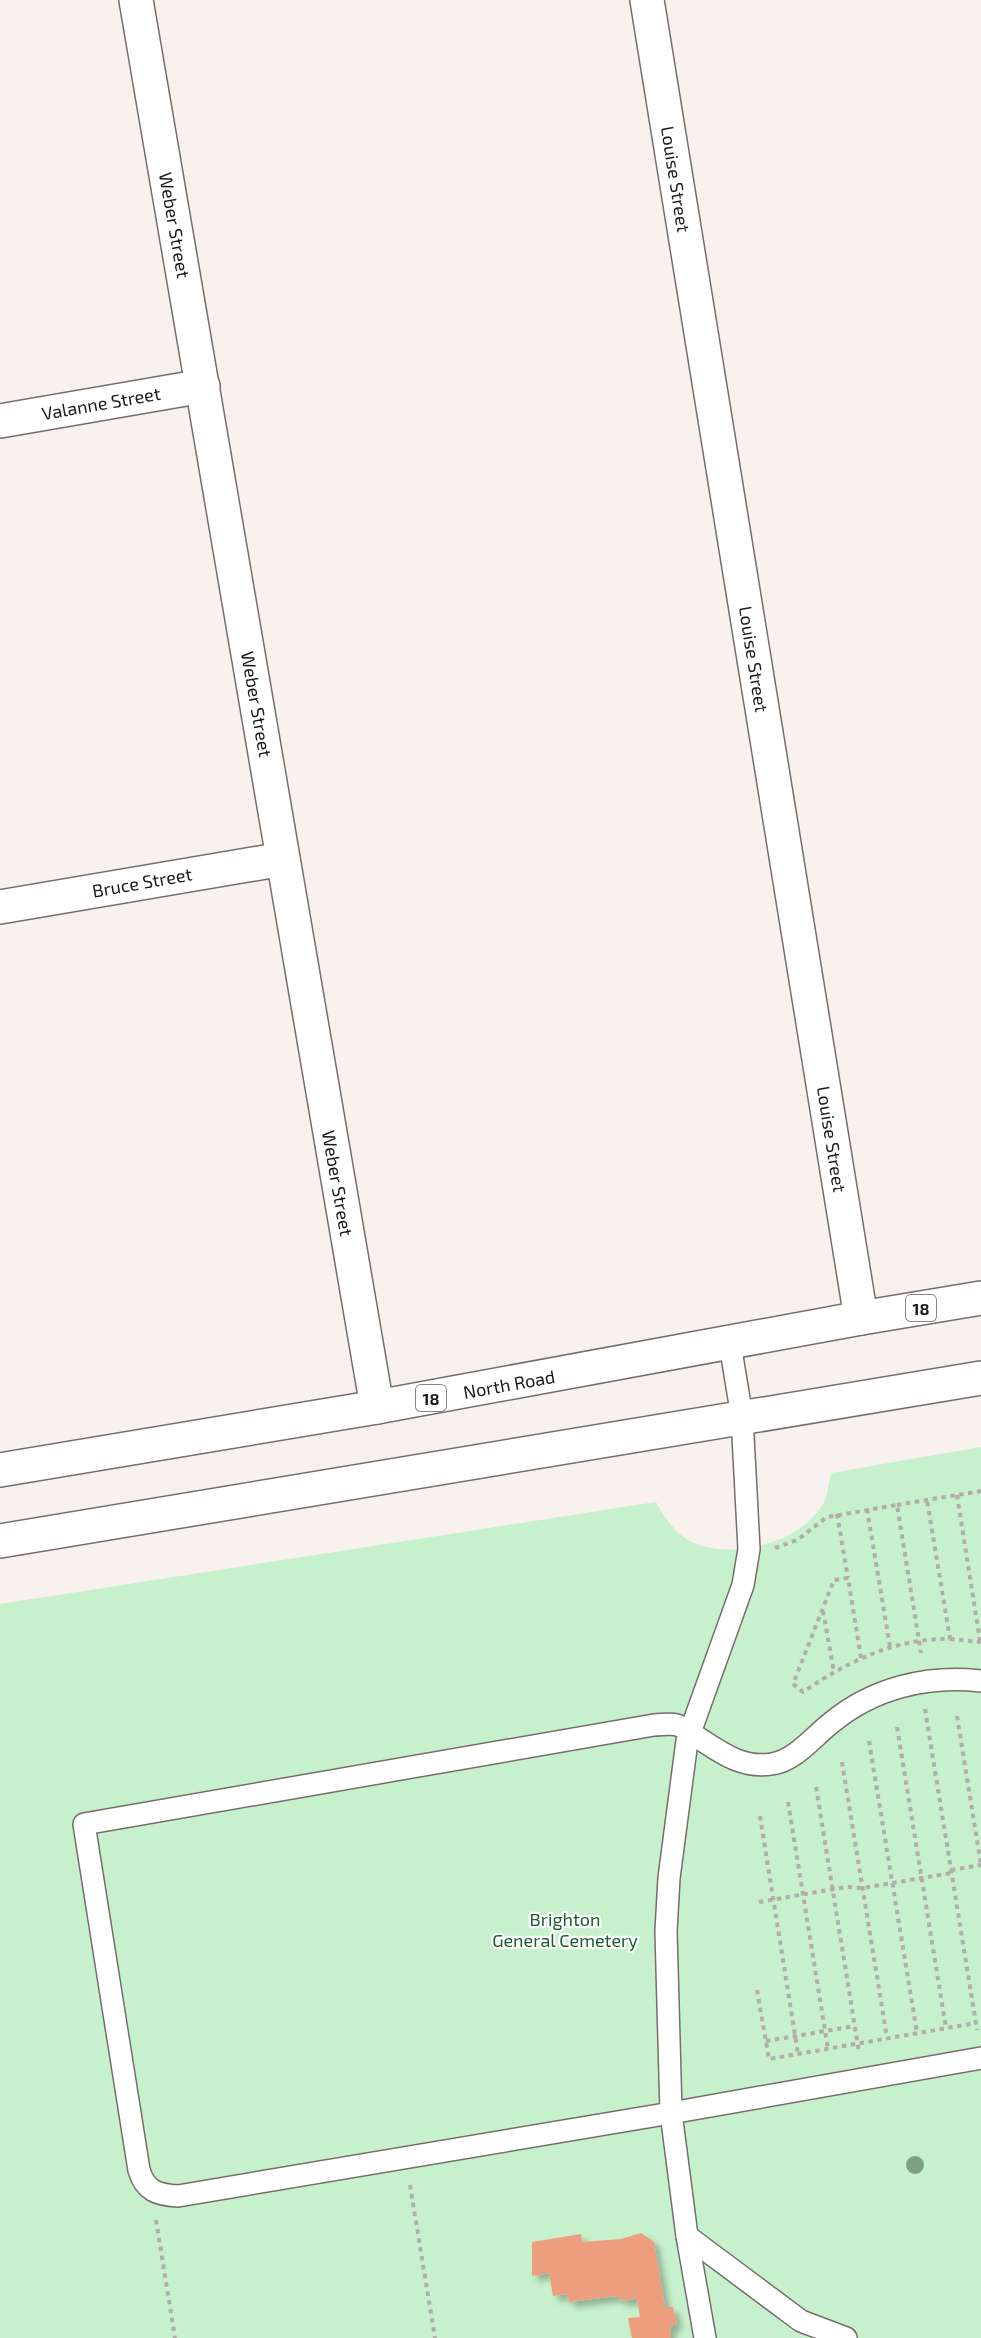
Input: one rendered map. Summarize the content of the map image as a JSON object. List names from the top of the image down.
{
  "streets": {
    "main road": [
      "Louise Street",
      "Weber Street",
      "Valanne Street",
      "Bruce Street",
      "18",
      "North Road"
    ]
  },
  "crossings": [
    ["Louise Street", "North Road"],
    ["Weber Street", "Valanne Street"],
    ["Weber Street", "Bruce Street"],
    ["Weber Street", "North Road"]
  ],
  "parks": ["Brighton General Cemetery"]
}
